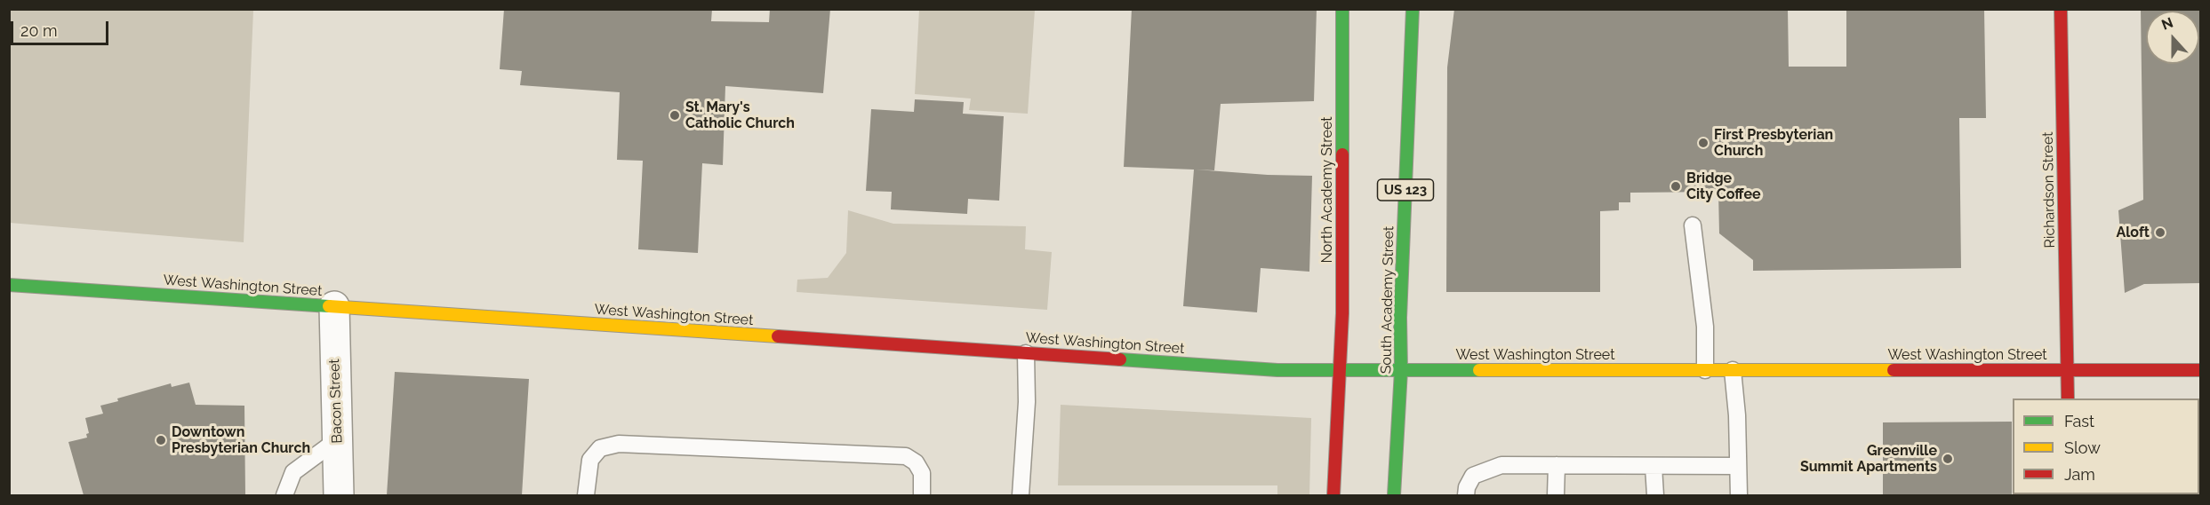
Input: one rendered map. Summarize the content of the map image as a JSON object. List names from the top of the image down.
{
  "streets": {
    "main road": [
      "North Academy Street",
      "US 123",
      "Richardson Street",
      "West Washington Street",
      "South Academy Street"
    ],
    "street": ["Bacon Street"]
  },
  "crossings": [
    ["North Academy Street", "West Washington Street"],
    ["Richardson Street", "West Washington Street"],
    ["West Washington Street", "South Academy Street"],
    ["West Washington Street", "Bacon Street"]
  ],
  "places": [
    "St. Mary's Catholic Church",
    "First Presbyterian Church",
    "Bridge City Coffee",
    "Aloft",
    "Downtown Presbyterian Church",
    "Greenville Summit Apartments"
  ],
  "legend": ["Fast", "Slow", "Jam"],
  "scale_bar": "20 m",
  "north": "top"
}
